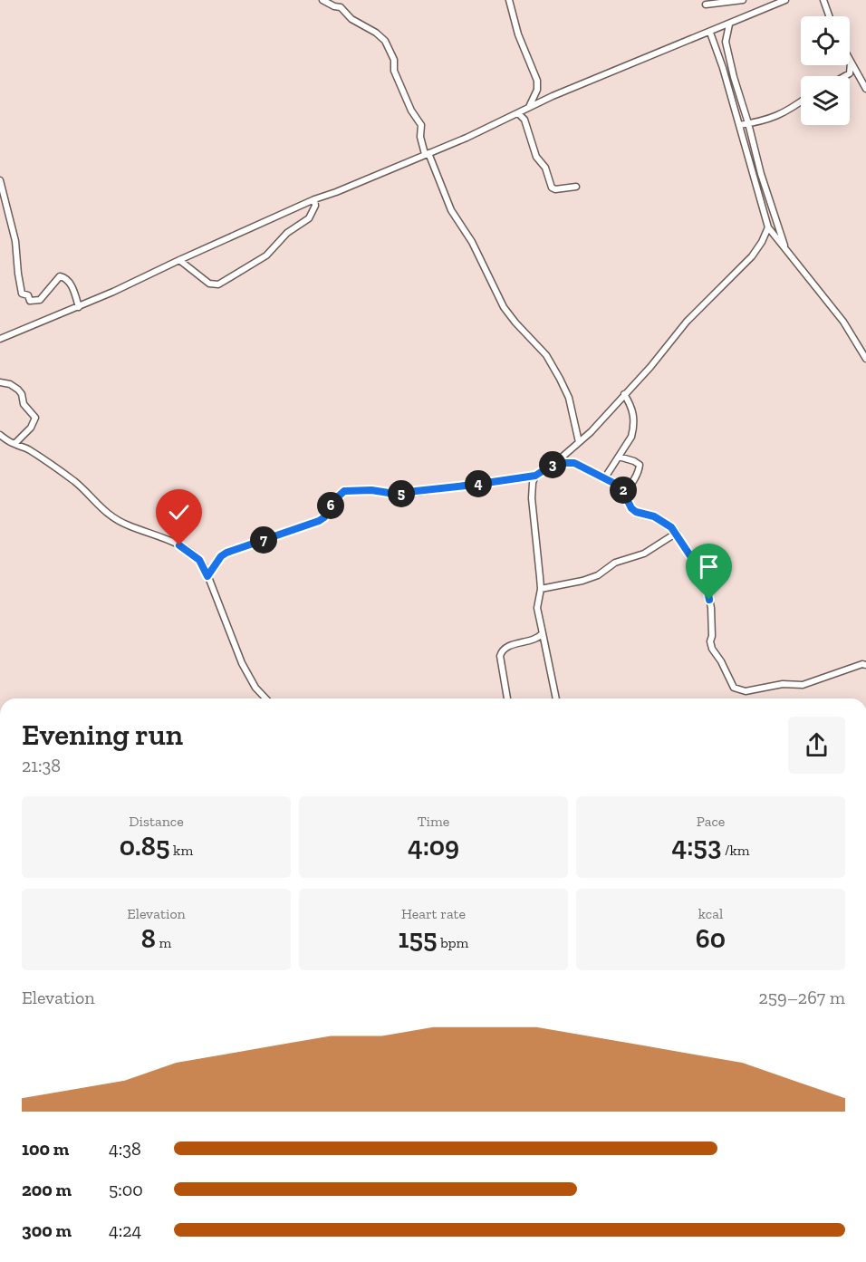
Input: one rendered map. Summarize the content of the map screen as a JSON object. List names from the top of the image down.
{
  "page": {
    "pins": [
      "3",
      "4",
      "2",
      "5",
      "6",
      "7"
    ],
    "heading": ["Evening run", "21:38"],
    "stats": [
      ["Distance", "0.85 km"],
      ["Time", "4:09"],
      ["Pace", "4:53 /km"],
      ["Elevation", "8 m"],
      ["Heart rate", "155 bpm"],
      ["kcal", "60"]
    ],
    "chart": ["Elevation", "259–267 m"],
    "list": [
      {
        "name": "100 m",
        "note": "4:38"
      },
      {
        "name": "200 m",
        "note": "5:00"
      },
      {
        "name": "300 m",
        "note": "4:24"
      }
    ]
  }
}
